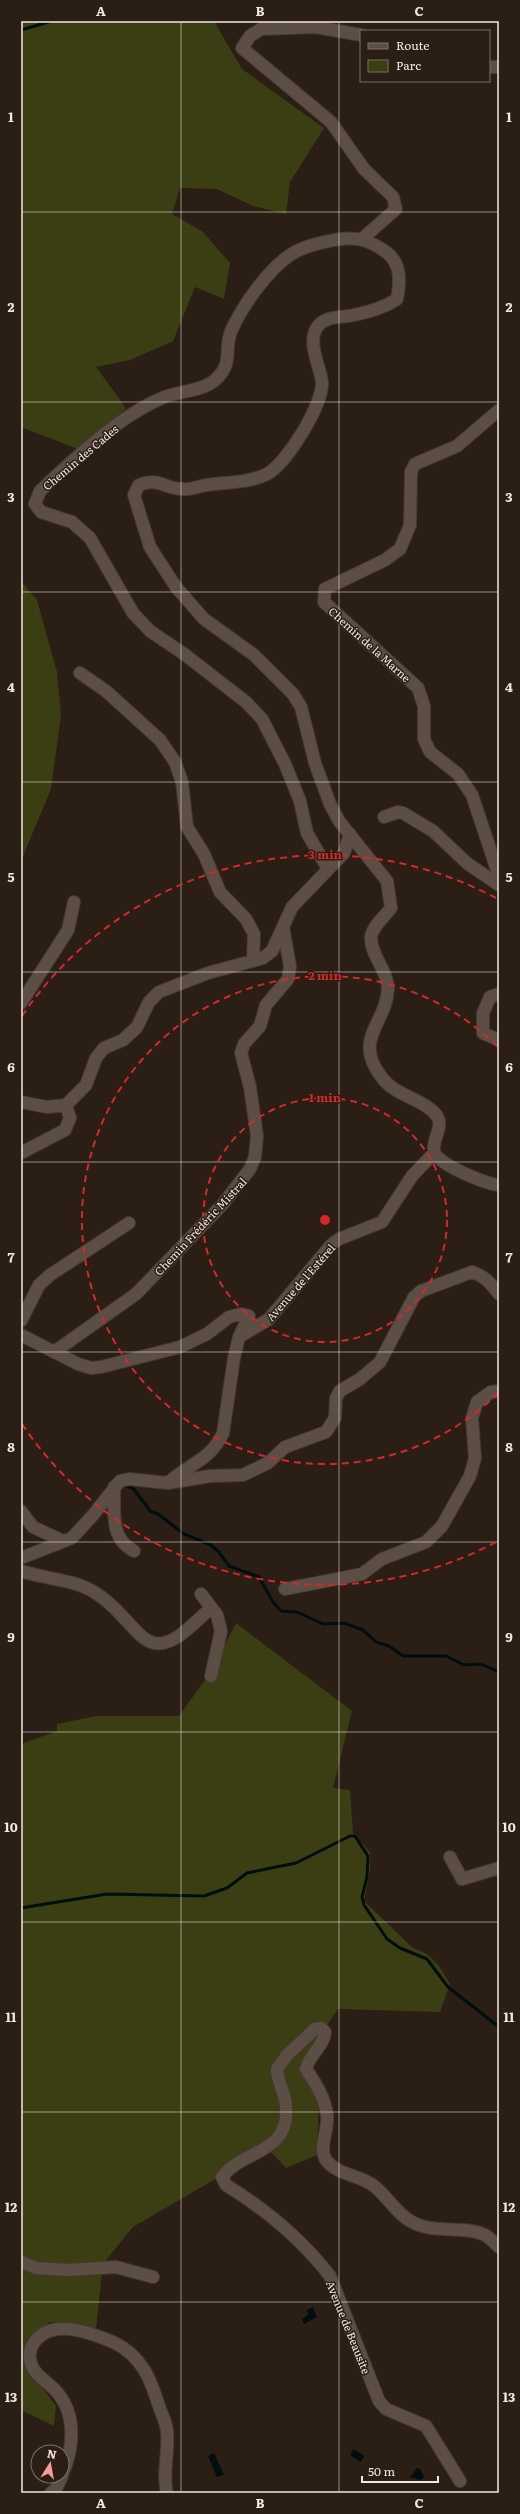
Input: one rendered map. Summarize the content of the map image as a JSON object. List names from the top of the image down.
{
  "streets": {
    "street": [
      "Chemin des Cades",
      "Chemin de la Marne",
      "Chemin Frédéric Mistral",
      "Avenue de l'Estérel",
      "Avenue de Beausite"
    ]
  },
  "legend": ["Route", "Parc"],
  "scale_bar": "50 m",
  "north": "top",
  "grid": {
    "columns": ["A", "B", "C"],
    "rows": [
      "1",
      "2",
      "3",
      "4",
      "5",
      "6",
      "7",
      "8",
      "9",
      "10",
      "11",
      "12",
      "13"
    ]
  },
  "rings": ["3 min", "2 min", "1 min"]
}
